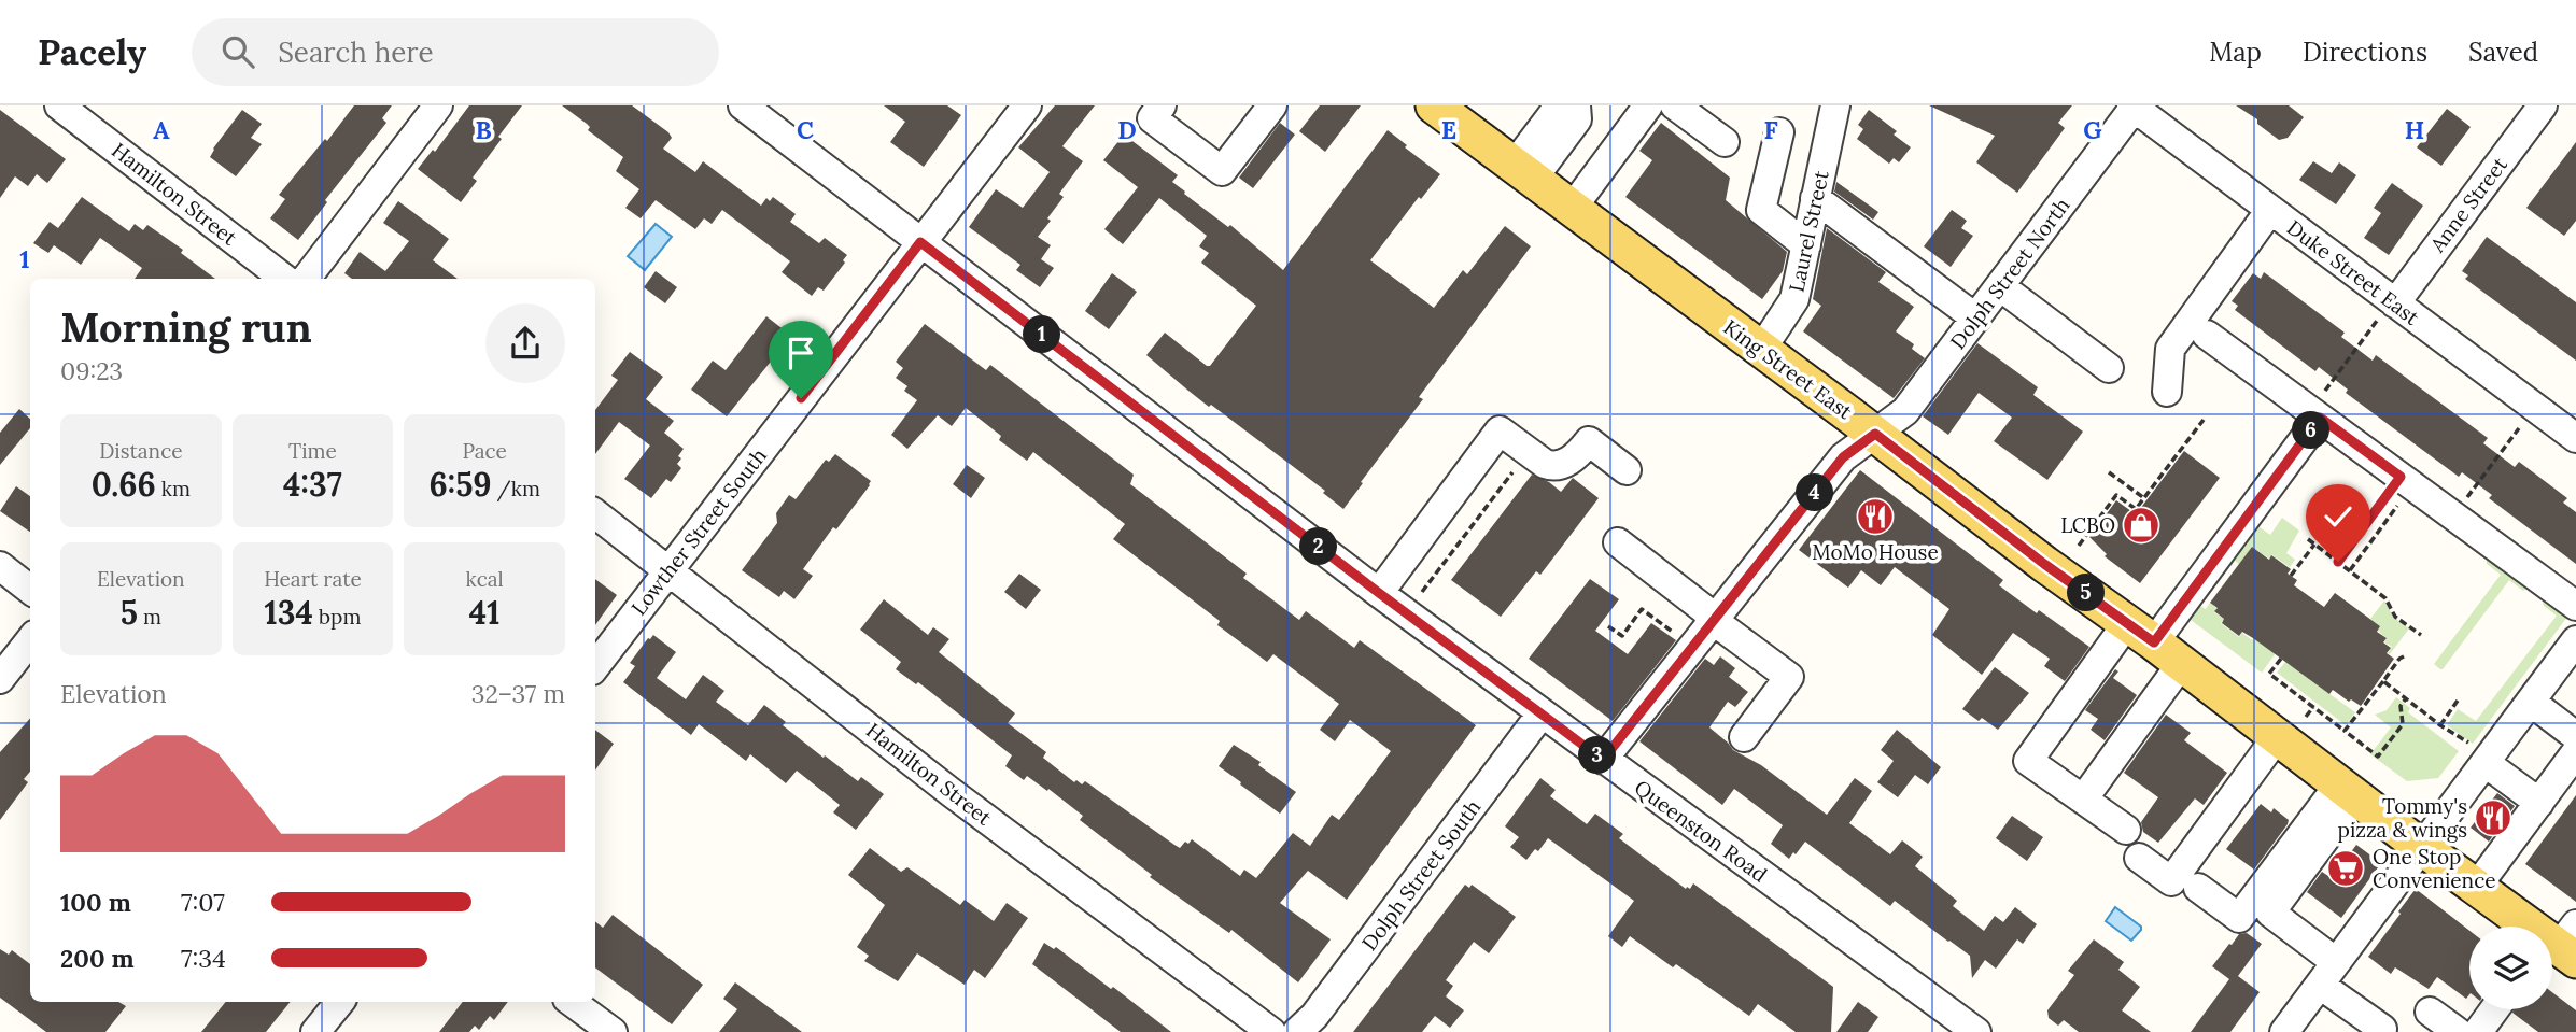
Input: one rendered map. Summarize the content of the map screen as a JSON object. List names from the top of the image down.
{
  "streets": {
    "main road": ["King Street East"],
    "street": [
      "Hamilton Street",
      "Anne Street",
      "Laurel Street",
      "Duke Street East",
      "Dolph Street North",
      "Lowther Street South",
      "Queenston Road",
      "Dolph Street South"
    ]
  },
  "crossings": [
    ["Hamilton Street", "Lowther Street South"],
    ["Anne Street", "Duke Street East"],
    ["Laurel Street", "King Street East"],
    ["Duke Street East", "Dolph Street North"],
    ["Dolph Street North", "King Street East"],
    ["Lowther Street South", "Queenston Road"],
    ["Queenston Road", "Dolph Street South"]
  ],
  "places": {
    "restaurant": ["MoMo House", "Tommy's pizza & wings"],
    "shop": ["LCBO"],
    "supermarket": ["One Stop Convenience"]
  },
  "page": {
    "header": "Pacely",
    "search": "Search here",
    "nav": ["Map", "Directions", "Saved"],
    "heading": ["Morning run", "09:23"],
    "pins": [
      "1",
      "6",
      "4",
      "2",
      "5",
      "3"
    ],
    "stats": [
      ["Distance", "0.66 km"],
      ["Time", "4:37"],
      ["Pace", "6:59 /km"],
      ["Elevation", "5 m"],
      ["Heart rate", "134 bpm"],
      ["kcal", "41"]
    ],
    "chart": ["Elevation", "32–37 m"],
    "list": [
      {
        "name": "100 m",
        "note": "7:07"
      },
      {
        "name": "200 m",
        "note": "7:34"
      }
    ]
  },
  "grid": {
    "columns": [
      "A",
      "B",
      "C",
      "D",
      "E",
      "F",
      "G",
      "H"
    ],
    "rows": ["1"]
  }
}
